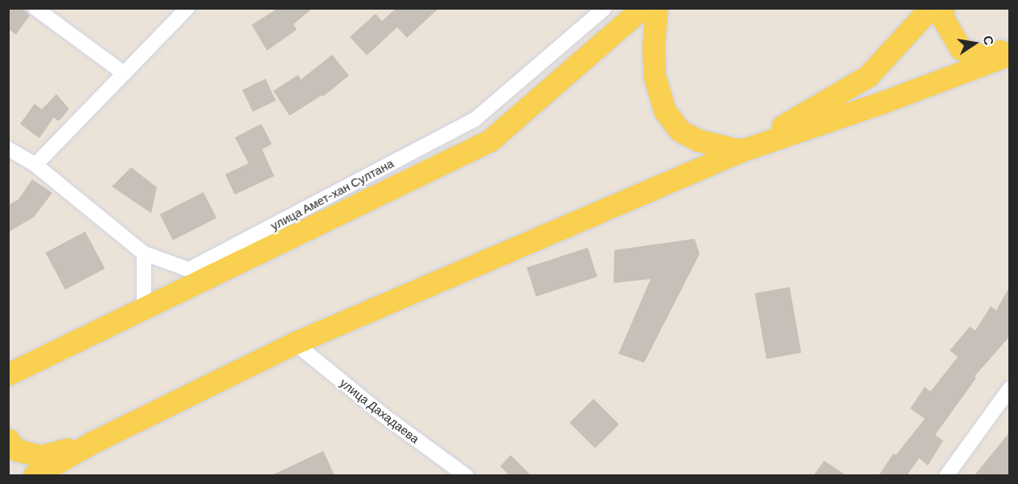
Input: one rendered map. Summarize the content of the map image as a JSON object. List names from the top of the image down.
{
  "streets": {
    "street": ["улица Амет-хан Султана", "улица Дахадаева"]
  },
  "north": "right"
}
